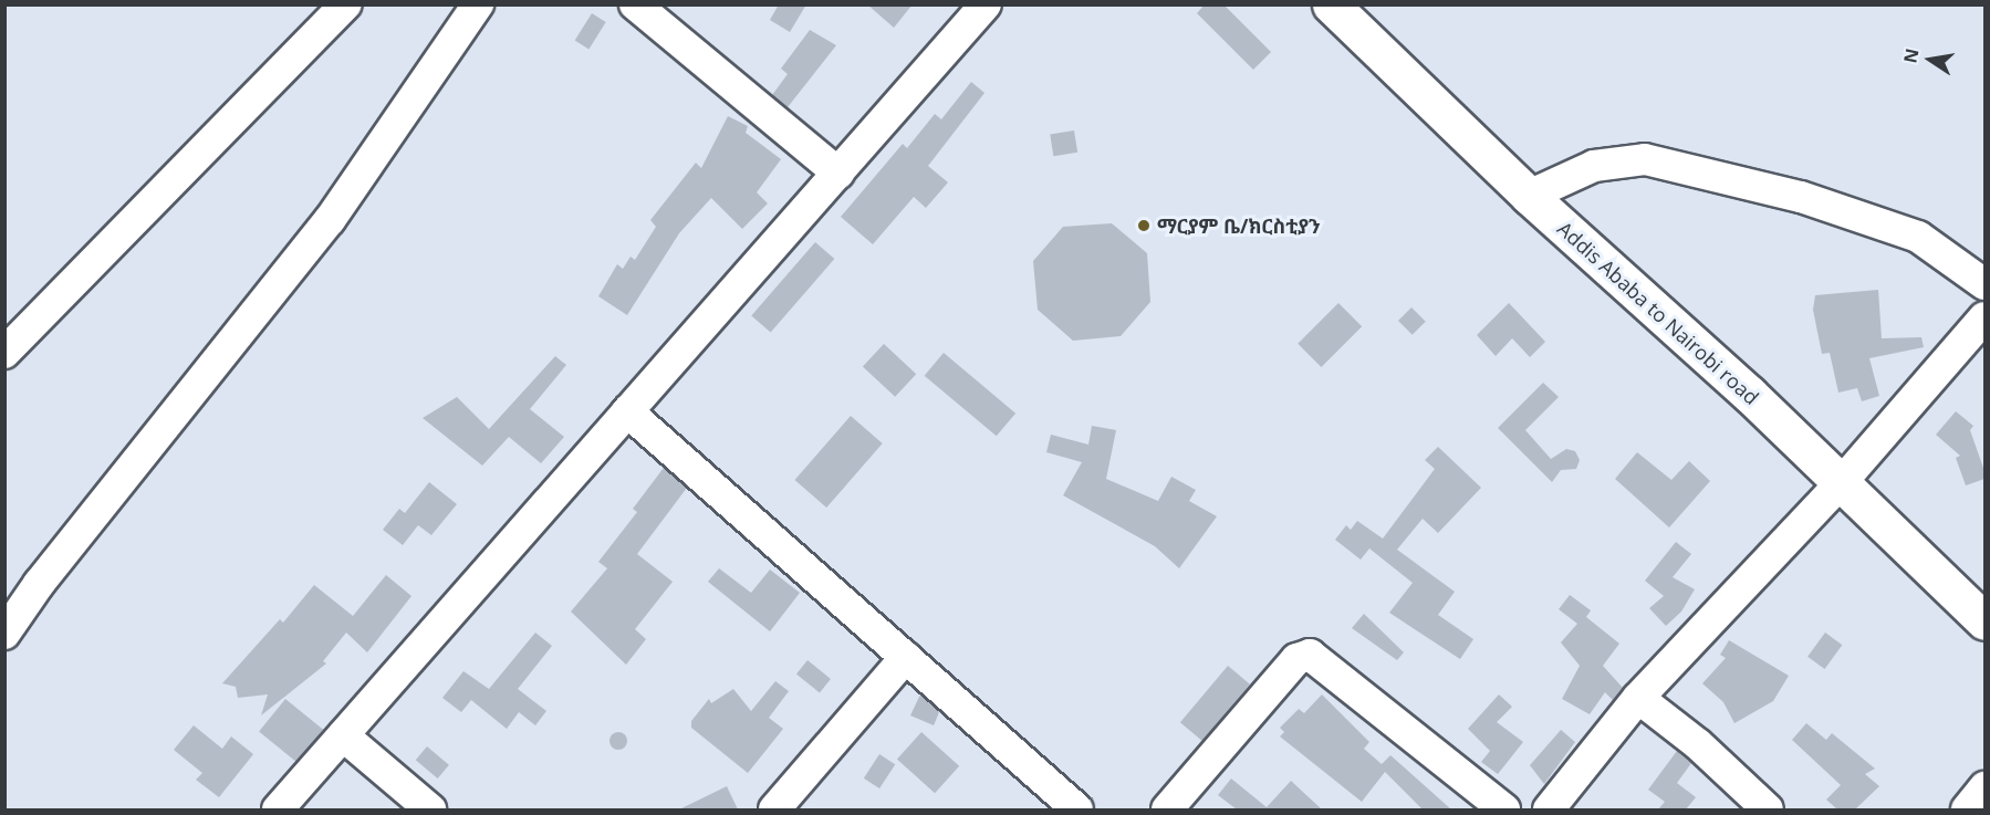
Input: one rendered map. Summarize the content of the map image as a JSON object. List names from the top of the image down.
{
  "streets": {
    "highway": ["Addis Ababa to Nairobi road"]
  },
  "places": ["ማርያም ቤ/ክርስቲያን"],
  "north": "left"
}
